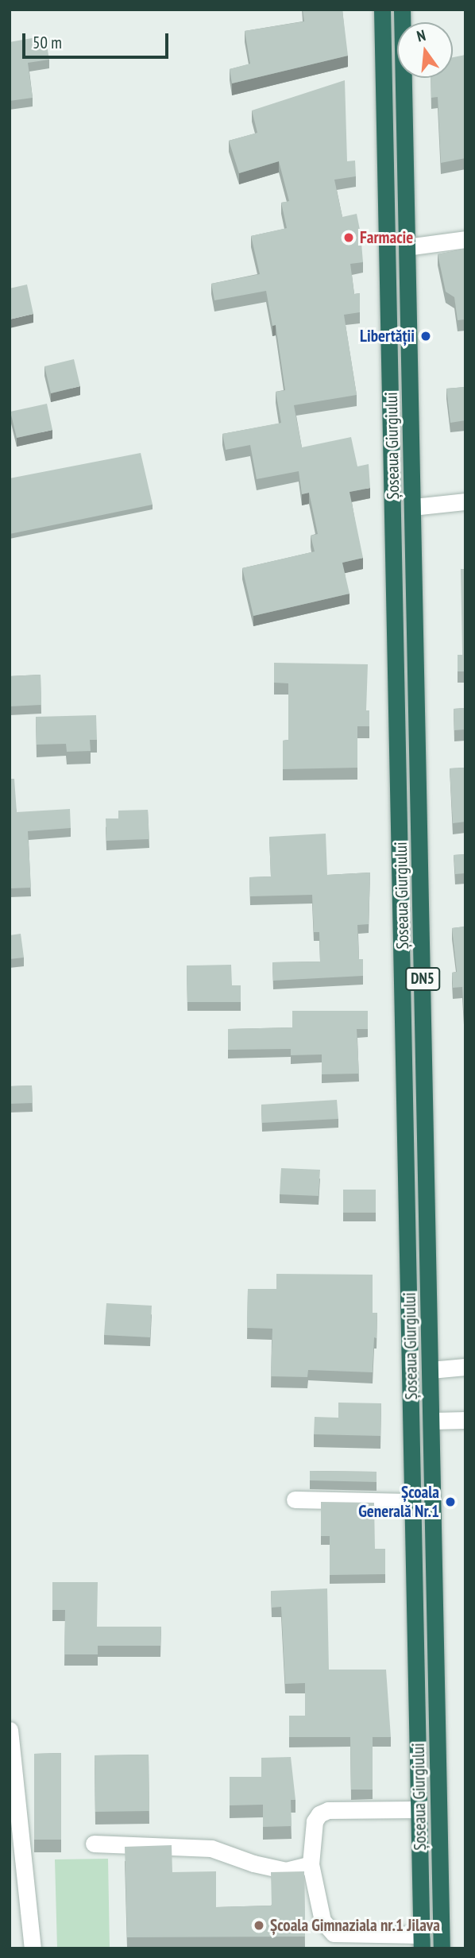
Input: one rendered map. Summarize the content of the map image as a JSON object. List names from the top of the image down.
{
  "streets": {
    "highway": ["Șoseaua Giurgiului", "DN5"]
  },
  "places": [
    "Farmacie",
    "Libertății",
    "Școala Generală Nr.1",
    "Școala Gimnaziala nr.1 Jilava"
  ],
  "scale_bar": "50 m",
  "north": "top"
}
